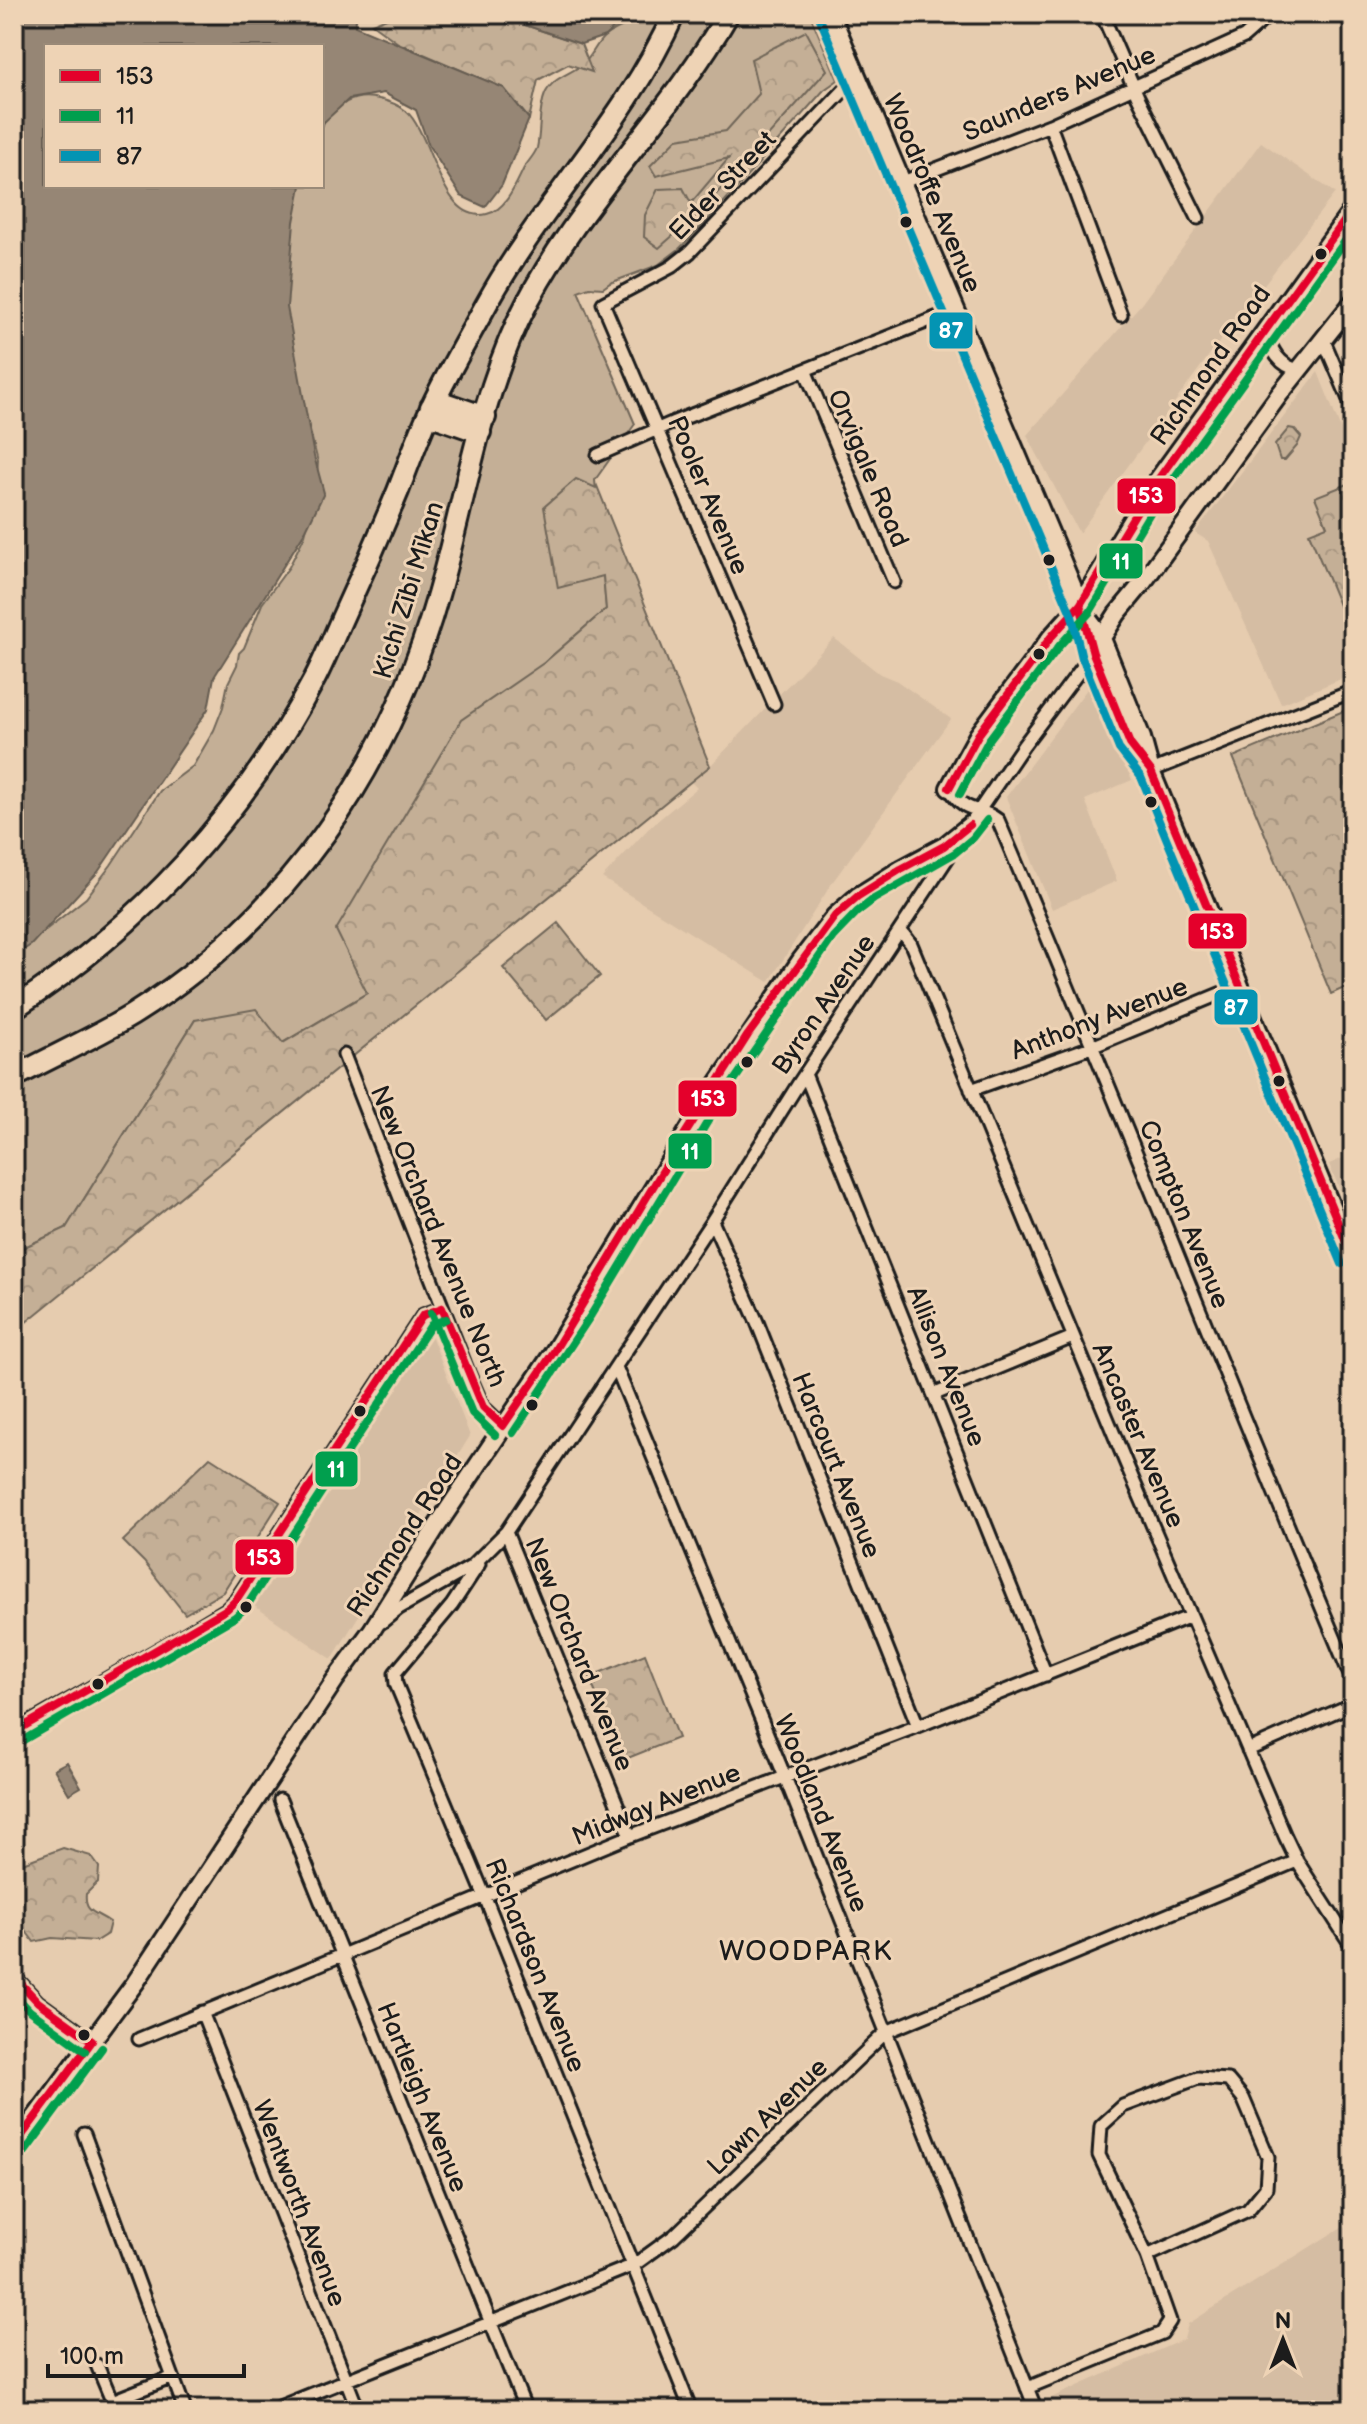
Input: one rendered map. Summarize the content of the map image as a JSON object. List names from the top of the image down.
{
  "streets": {
    "highway": ["Kichi Zībī Mīkan"],
    "main road": ["Woodroffe Avenue", "Richmond Road", "Byron Avenue"],
    "street": [
      "Saunders Avenue",
      "Elder Street",
      "Orvigale Road",
      "Pooler Avenue",
      "Anthony Avenue",
      "Compton Avenue",
      "New Orchard Avenue North",
      "Allison Avenue",
      "Ancaster Avenue",
      "Harcourt Avenue",
      "New Orchard Avenue",
      "Midway Avenue",
      "Woodland Avenue",
      "Richardson Avenue",
      "Hartleigh Avenue",
      "Lawn Avenue",
      "Wentworth Avenue"
    ]
  },
  "crossings": [
    ["Saunders Avenue", "Woodroffe Avenue"],
    ["Elder Street", "Woodroffe Avenue"],
    ["Elder Street", "Pooler Avenue"],
    ["Woodroffe Avenue", "Richmond Road"],
    ["Woodroffe Avenue", "Byron Avenue"],
    ["Woodroffe Avenue", "Anthony Avenue"],
    ["Richmond Road", "Byron Avenue"],
    ["Richmond Road", "Compton Avenue"],
    ["Richmond Road", "New Orchard Avenue North"],
    ["Byron Avenue", "Compton Avenue"],
    ["Byron Avenue", "Allison Avenue"],
    ["Byron Avenue", "Ancaster Avenue"],
    ["Byron Avenue", "Harcourt Avenue"],
    ["Byron Avenue", "New Orchard Avenue"],
    ["Byron Avenue", "Woodland Avenue"],
    ["Byron Avenue", "Richardson Avenue"],
    ["Anthony Avenue", "Compton Avenue"],
    ["Anthony Avenue", "Ancaster Avenue"],
    ["Allison Avenue", "Midway Avenue"],
    ["Ancaster Avenue", "Midway Avenue"],
    ["Ancaster Avenue", "Lawn Avenue"],
    ["Harcourt Avenue", "Midway Avenue"],
    ["New Orchard Avenue", "Midway Avenue"],
    ["Midway Avenue", "Woodland Avenue"],
    ["Midway Avenue", "Richardson Avenue"],
    ["Midway Avenue", "Hartleigh Avenue"],
    ["Midway Avenue", "Wentworth Avenue"],
    ["Woodland Avenue", "Lawn Avenue"],
    ["Richardson Avenue", "Lawn Avenue"],
    ["Hartleigh Avenue", "Lawn Avenue"],
    ["Lawn Avenue", "Wentworth Avenue"]
  ],
  "districts": ["WOODPARK"],
  "lines": ["transit line 87", "transit line 153", "transit line 11"],
  "legend": ["153", "11", "87"],
  "scale_bar": "100 m",
  "north": "top"
}
